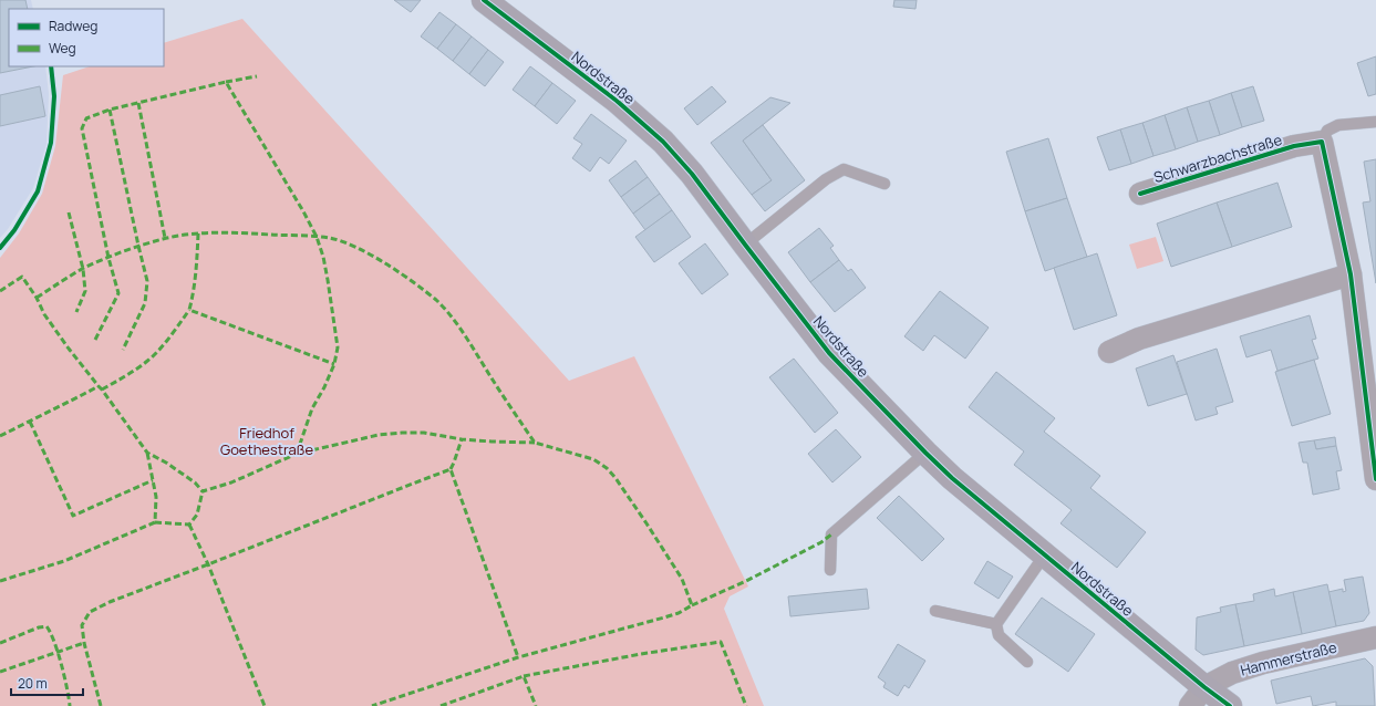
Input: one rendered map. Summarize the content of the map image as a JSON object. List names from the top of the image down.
{
  "streets": {
    "main road": ["Nordstraße"],
    "street": ["Schwarzbachstraße", "Hammerstraße"]
  },
  "crossings": [
    ["Nordstraße", "Hammerstraße"]
  ],
  "parks": ["Friedhof Goethestraße"],
  "legend": ["Radweg", "Weg"],
  "scale_bar": "20 m"
}
